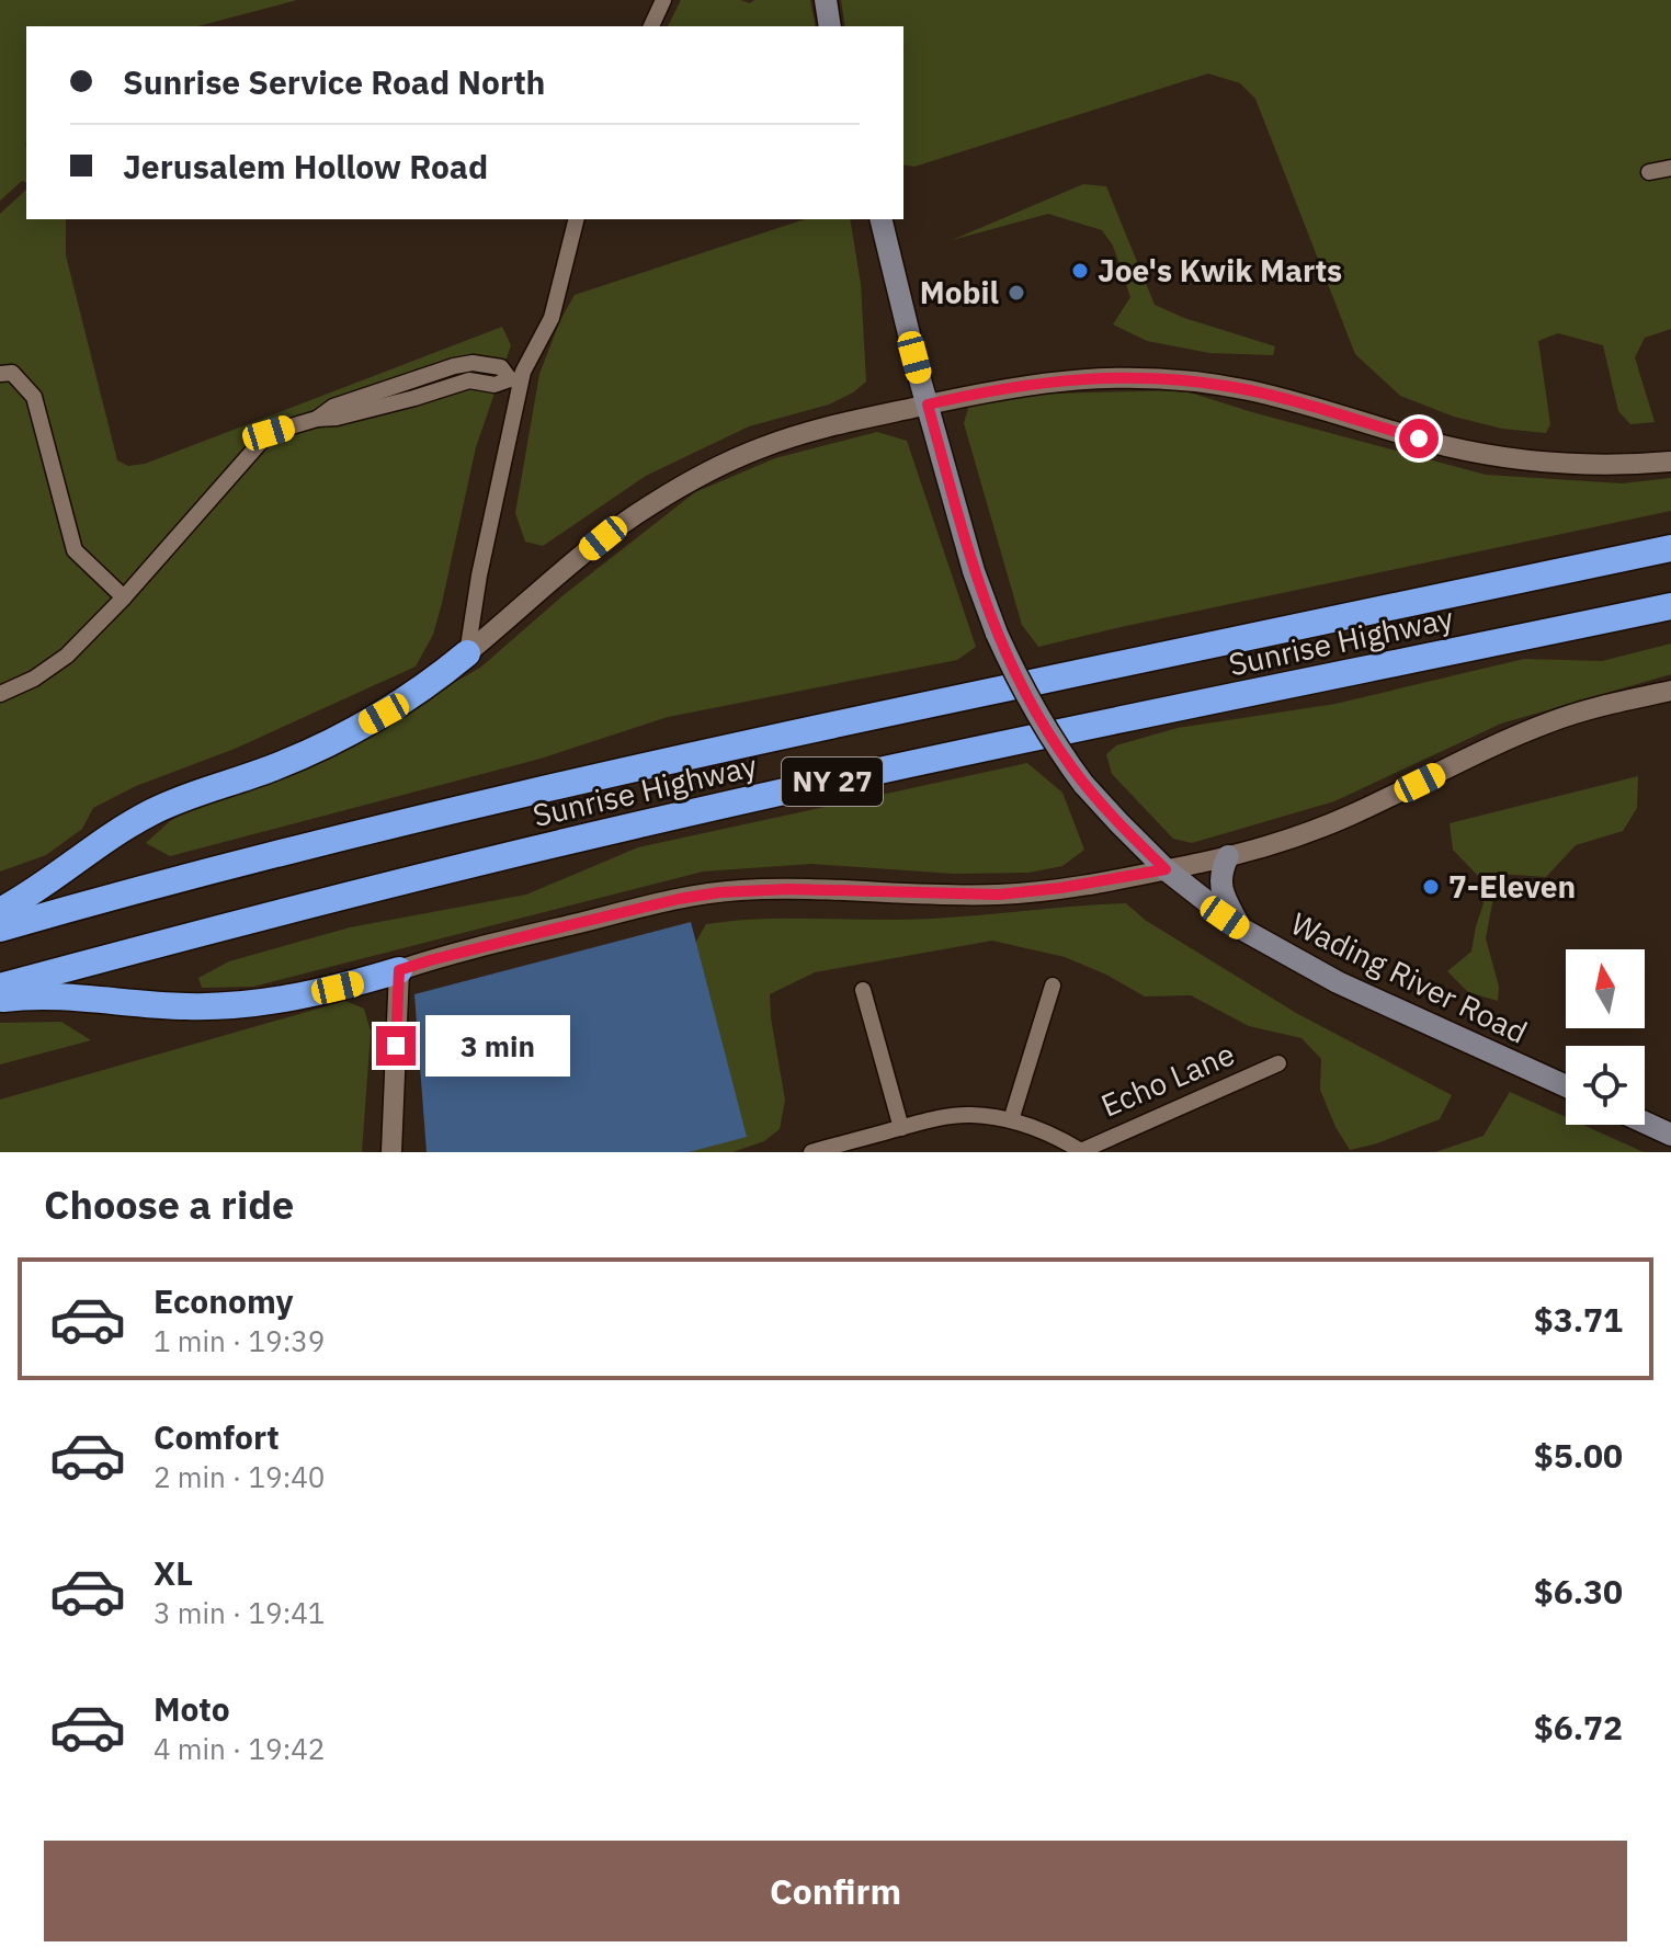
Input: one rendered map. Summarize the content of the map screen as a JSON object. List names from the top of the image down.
{
  "streets": {
    "highway": ["Sunrise Highway", "NY 27"],
    "main road": ["Wading River Road"],
    "street": ["Echo Lane"]
  },
  "places": ["Joe's Kwik Marts", "Mobil", "7-Eleven"],
  "north": "top",
  "page": {
    "banner": ["Sunrise Service Road North", "Jerusalem Hollow Road"],
    "bubble": "3 min",
    "heading": "Choose a ride",
    "list": [
      {
        "name": "Economy",
        "note": "1 min · 19:39",
        "value": "$3.71"
      },
      {
        "name": "Comfort",
        "note": "2 min · 19:40",
        "value": "$5.00"
      },
      {
        "name": "XL",
        "note": "3 min · 19:41",
        "value": "$6.30"
      },
      {
        "name": "Moto",
        "note": "4 min · 19:42",
        "value": "$6.72"
      }
    ],
    "buttons": "Confirm"
  }
}
